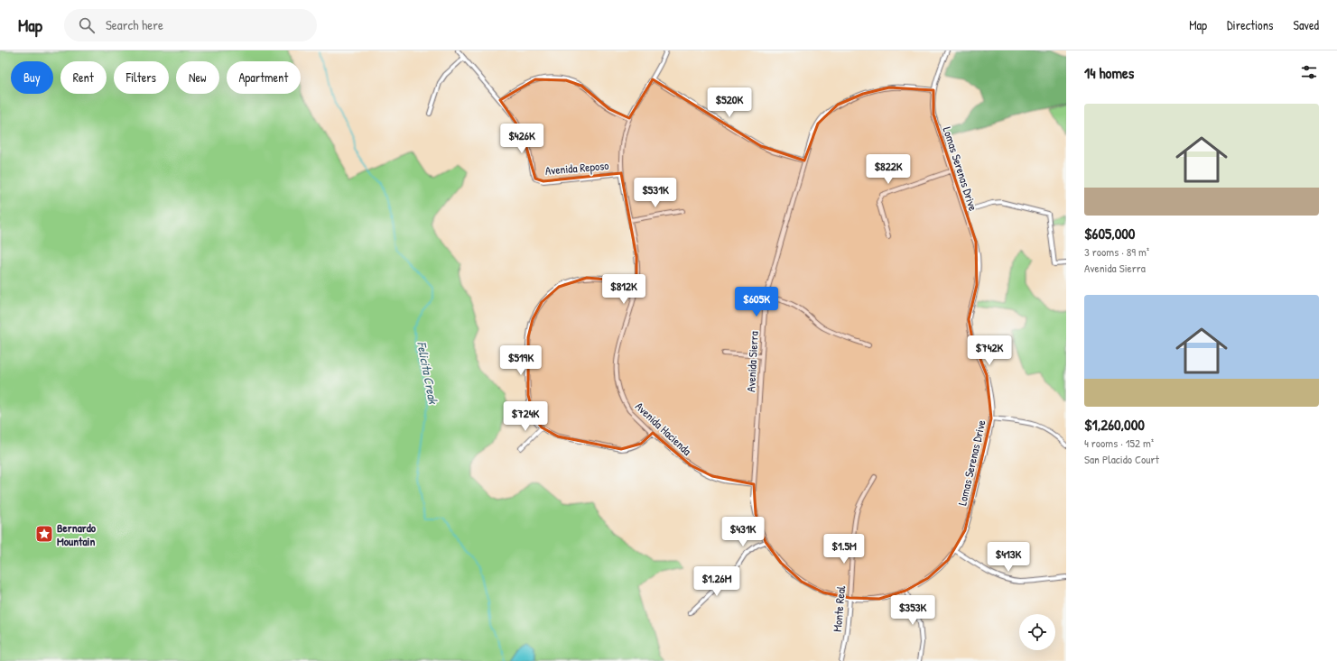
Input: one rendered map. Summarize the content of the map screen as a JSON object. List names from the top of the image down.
{
  "streets": {
    "street": [
      "Avenida Reposo",
      "Lomas Serenas Drive",
      "Avenida Sierra",
      "Avenida Hacienda",
      "Monte Real"
    ]
  },
  "crossings": [
    ["Avenida Reposo", "Avenida Hacienda"],
    ["Lomas Serenas Drive", "Avenida Sierra"],
    ["Lomas Serenas Drive", "Monte Real"],
    ["Avenida Sierra", "Avenida Hacienda"],
    ["Avenida Sierra", "Monte Real"]
  ],
  "water": ["Felicita Creak"],
  "places": {
    "place": ["Bernardo Mountain"]
  },
  "page": {
    "header": "Map",
    "search": "Search here",
    "nav": ["Map", "Directions", "Saved"],
    "heading": "14 homes",
    "chip": [
      "Buy",
      "Rent",
      "Filters",
      "New",
      "Apartment"
    ],
    "price": [
      "$520K",
      "$426K",
      "$822K",
      "$531K",
      "$812K",
      "$605K",
      "$742K",
      "$519K",
      "$724K",
      "$431K",
      "$1.5M",
      "$413K",
      "$1.26M",
      "$353K"
    ],
    "list": [
      {
        "name": "$605,000",
        "note": "3 rooms · 89 m² · Avenida Sierra"
      },
      {
        "name": "$1,260,000",
        "note": "4 rooms · 152 m² · San Placido Court"
      }
    ]
  }
}
